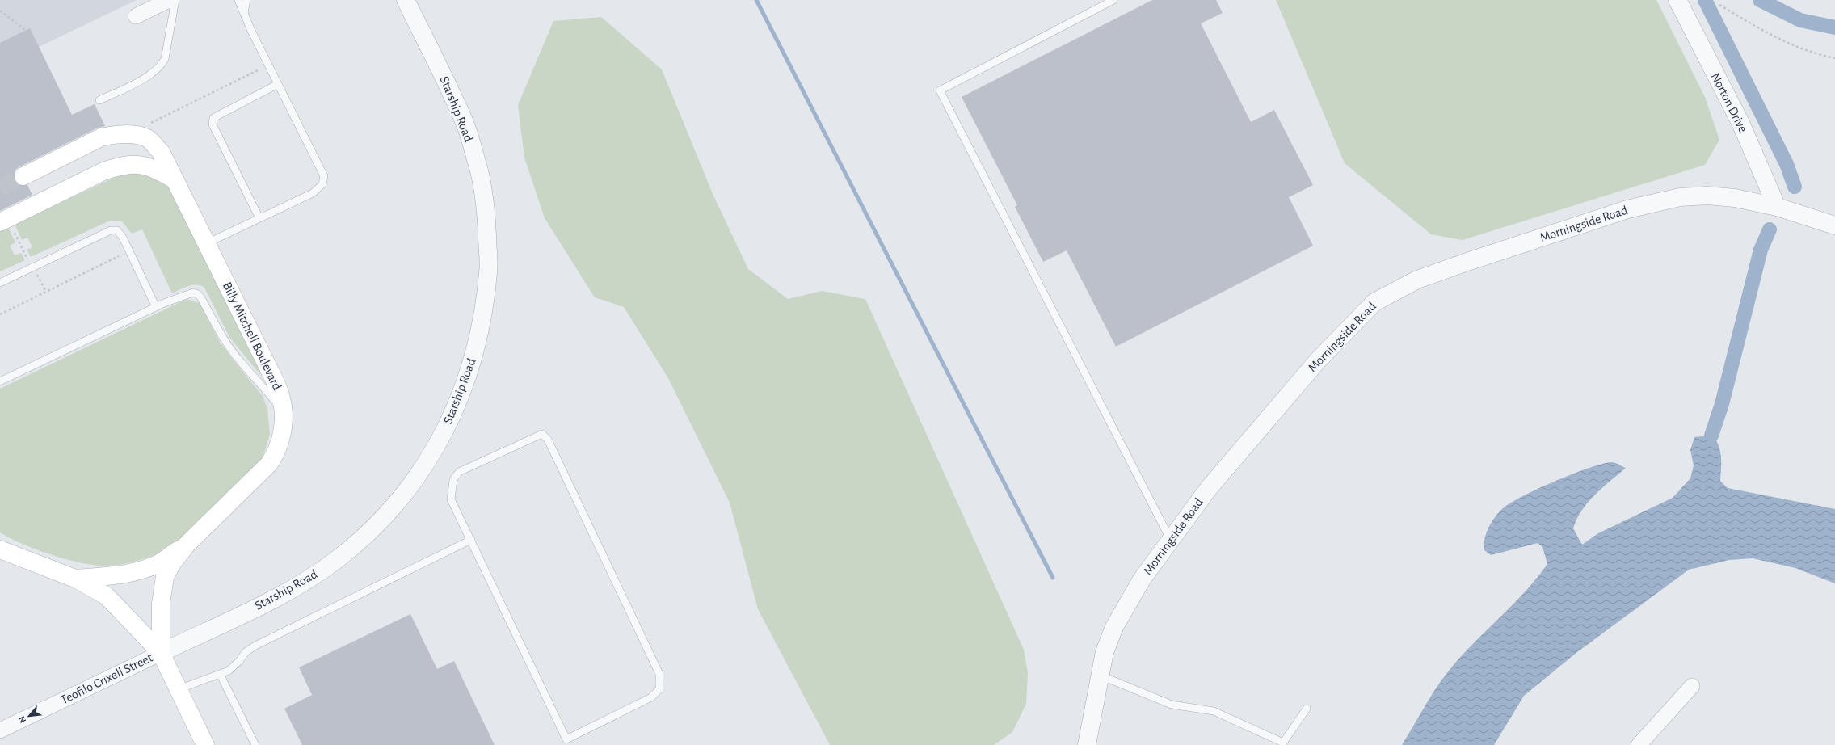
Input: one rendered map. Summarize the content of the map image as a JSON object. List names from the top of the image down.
{
  "streets": {
    "main road": ["Billy Mitchell Boulevard"],
    "street": [
      "Norton Drive",
      "Starship Road",
      "Morningside Road",
      "Teofilo Crixell Street"
    ]
  },
  "crossings": [
    ["Norton Drive", "Morningside Road"],
    ["Starship Road", "Billy Mitchell Boulevard"],
    ["Starship Road", "Teofilo Crixell Street"],
    ["Billy Mitchell Boulevard", "Teofilo Crixell Street"]
  ],
  "north": "bottom left"
}
